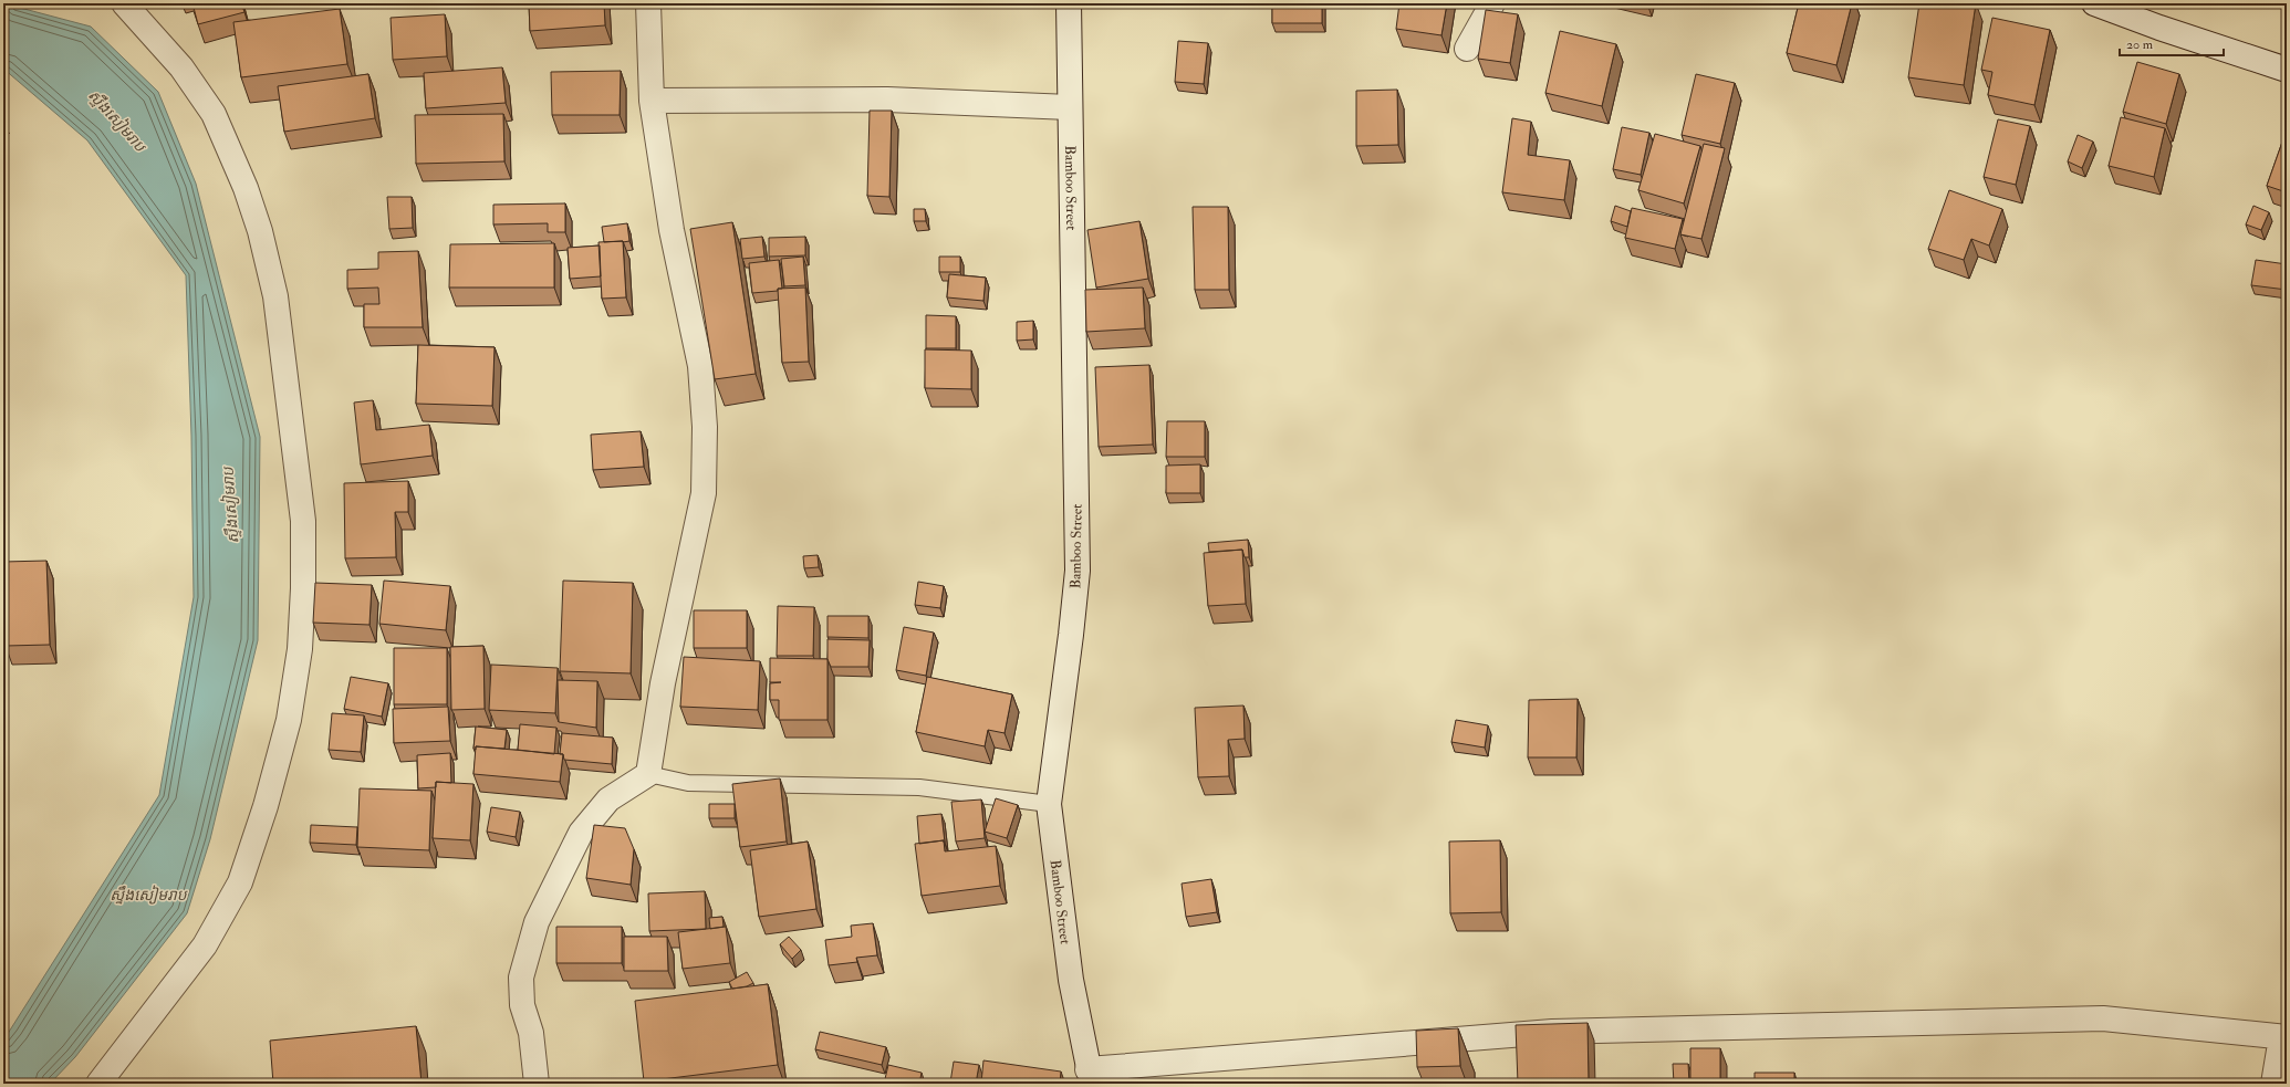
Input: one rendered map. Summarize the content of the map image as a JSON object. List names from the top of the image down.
{
  "streets": {
    "street": ["Bamboo Street"]
  },
  "water": ["ស្ទឹងសៀមរាប"],
  "scale_bar": "20 m"
}
